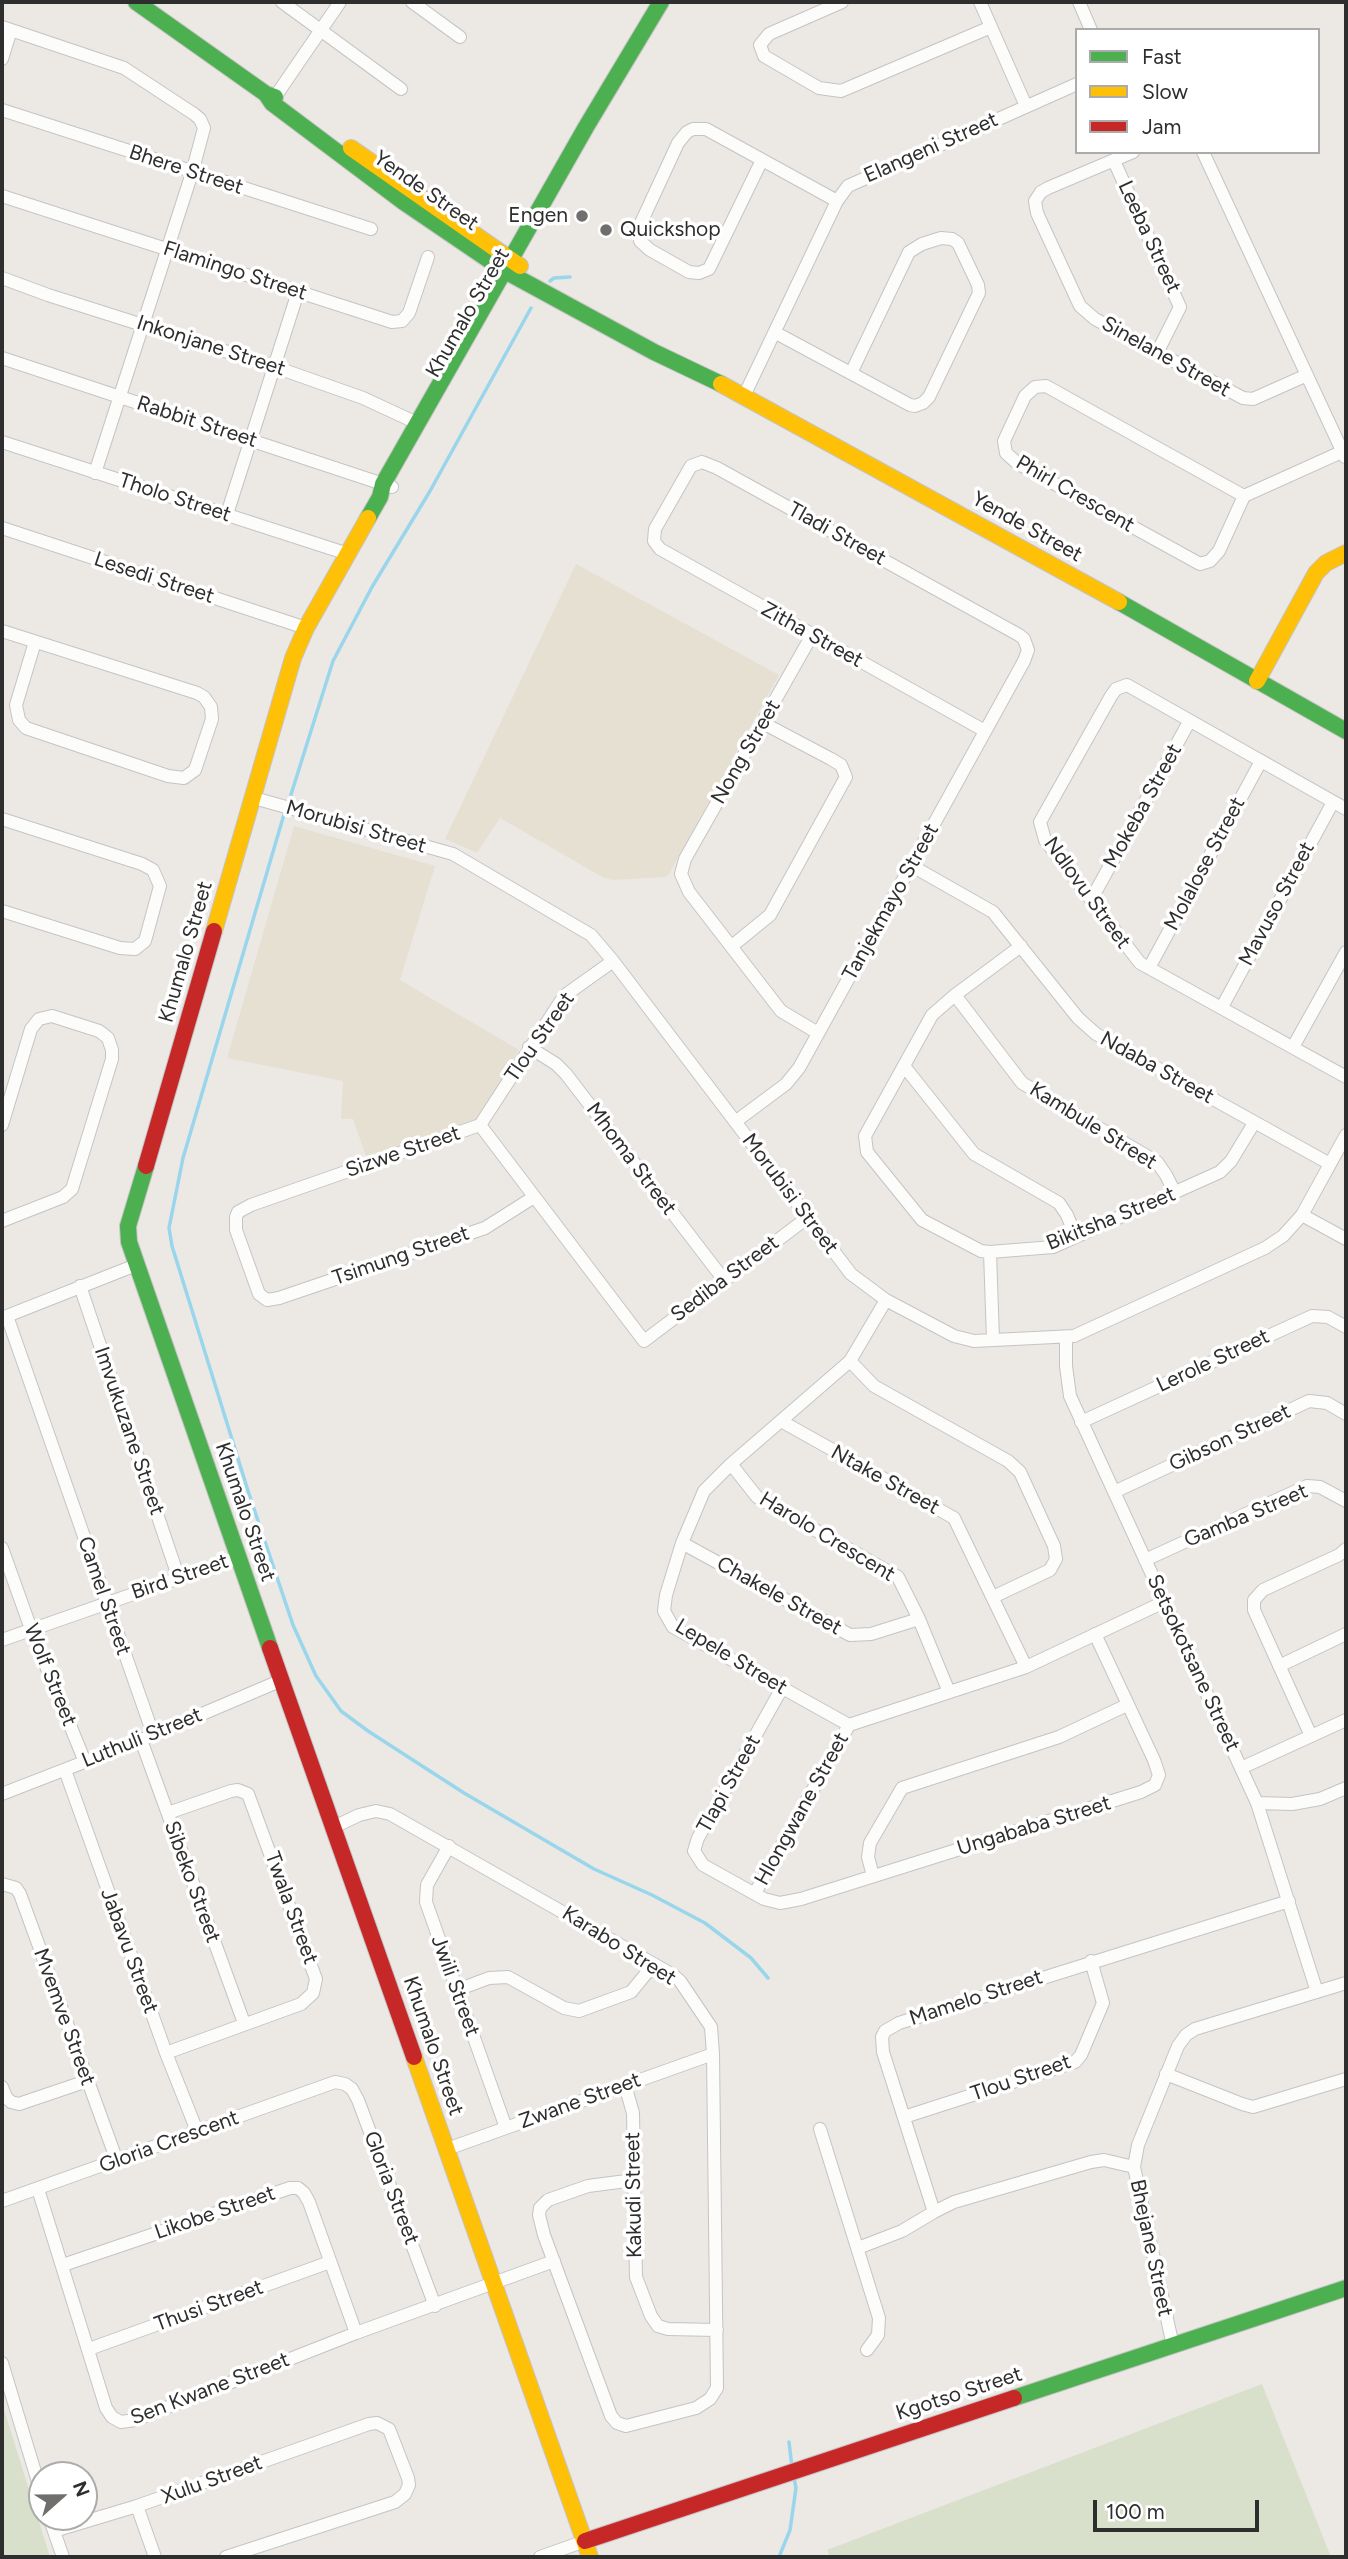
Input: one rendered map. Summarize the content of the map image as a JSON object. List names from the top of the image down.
{
  "streets": {
    "street": [
      "Elangeni Street",
      "Bhere Street",
      "Yende Street",
      "Leeba Street",
      "Flamingo Street",
      "Khumalo Street",
      "Inkonjane Street",
      "Sinelane Street",
      "Rabbit Street",
      "PhirI Crescent",
      "Tholo Street",
      "Tladi Street",
      "Lesedi Street",
      "Zitha Street",
      "Nong Street",
      "Mokeba Street",
      "Morubisi Street",
      "Molalose Street",
      "Ndlovu Street",
      "Tanjekmayo Street",
      "Mavuso Street",
      "Tlou Street",
      "Ndaba Street",
      "Kambule Street",
      "Sizwe Street",
      "Mhoma Street",
      "Bikitsha Street",
      "Tsimung Street",
      "Sediba Street",
      "Lerole Street",
      "Imvukuzane Street",
      "Gibson Street",
      "Ntake Street",
      "Gamba Street",
      "Harolo Crescent",
      "Bird Street",
      "Camel Street",
      "Chakele Street",
      "Lepele Street",
      "Setsokotsane Street",
      "Wolf Street",
      "Luthuli Street",
      "Tlapi Street",
      "Hlongwane Street",
      "Ungababa Street",
      "Sibeko Street",
      "Twala Street",
      "Karabo Street",
      "Jabavu Street",
      "Jwili Street",
      "Mamelo Street",
      "Mvemve Street",
      "Zwane Street",
      "Gloria Crescent",
      "Gloria Street",
      "Kakudi Street",
      "Likobe Street",
      "Bhejane Street",
      "Thusi Street",
      "Sen Kwane Street",
      "Kgotso Street",
      "Xulu Street"
    ]
  },
  "crossings": [
    ["Elangeni Street", "Yende Street"],
    ["Yende Street", "Khumalo Street"],
    ["Leeba Street", "Sinelane Street"],
    ["Khumalo Street", "Inkonjane Street"],
    ["Khumalo Street", "Rabbit Street"],
    ["Khumalo Street", "Tholo Street"],
    ["Khumalo Street", "Lesedi Street"],
    ["Khumalo Street", "Morubisi Street"],
    ["Khumalo Street", "Bird Street"],
    ["Khumalo Street", "Luthuli Street"],
    ["Khumalo Street", "Karabo Street"],
    ["Khumalo Street", "Zwane Street"],
    ["Khumalo Street", "Sen Kwane Street"],
    ["Khumalo Street", "Kgotso Street"],
    ["Tladi Street", "Zitha Street"],
    ["Tladi Street", "Tanjekmayo Street"],
    ["Zitha Street", "Nong Street"],
    ["Zitha Street", "Tanjekmayo Street"],
    ["Mokeba Street", "Molalose Street"],
    ["Mokeba Street", "Ndlovu Street"],
    ["Mokeba Street", "Mavuso Street"],
    ["Morubisi Street", "Tanjekmayo Street"],
    ["Morubisi Street", "Tlou Street"],
    ["Morubisi Street", "Ndaba Street"],
    ["Morubisi Street", "Sediba Street"],
    ["Morubisi Street", "Lepele Street"],
    ["Morubisi Street", "Setsokotsane Street"],
    ["Molalose Street", "Ndlovu Street"],
    ["Ndlovu Street", "Mavuso Street"],
    ["Tanjekmayo Street", "Ndaba Street"],
    ["Tlou Street", "Sizwe Street"],
    ["Tlou Street", "Mhoma Street"],
    ["Tlou Street", "Mamelo Street"],
    ["Ndaba Street", "Bikitsha Street"],
    ["Kambule Street", "Bikitsha Street"],
    ["Sizwe Street", "Tsimung Street"],
    ["Sizwe Street", "Sediba Street"],
    ["Mhoma Street", "Sediba Street"],
    ["Lerole Street", "Setsokotsane Street"],
    ["Imvukuzane Street", "Bird Street"],
    ["Gibson Street", "Setsokotsane Street"],
    ["Ntake Street", "Lepele Street"],
    ["Gamba Street", "Setsokotsane Street"],
    ["Harolo Crescent", "Chakele Street"],
    ["Harolo Crescent", "Lepele Street"],
    ["Bird Street", "Camel Street"],
    ["Bird Street", "Wolf Street"],
    ["Camel Street", "Luthuli Street"],
    ["Camel Street", "Sibeko Street"],
    ["Chakele Street", "Lepele Street"],
    ["Lepele Street", "Tlapi Street"],
    ["Lepele Street", "Hlongwane Street"],
    ["Setsokotsane Street", "Mamelo Street"],
    ["Setsokotsane Street", "Bhejane Street"],
    ["Wolf Street", "Luthuli Street"],
    ["Luthuli Street", "Sibeko Street"],
    ["Luthuli Street", "Jabavu Street"],
    ["Tlapi Street", "Hlongwane Street"],
    ["Tlapi Street", "Ungababa Street"],
    ["Hlongwane Street", "Ungababa Street"],
    ["Sibeko Street", "Twala Street"],
    ["Twala Street", "Jabavu Street"],
    ["Karabo Street", "Jwili Street"],
    ["Karabo Street", "Zwane Street"],
    ["Karabo Street", "Kakudi Street"],
    ["Karabo Street", "Sen Kwane Street"],
    ["Jabavu Street", "Gloria Crescent"],
    ["Jwili Street", "Zwane Street"],
    ["Mvemve Street", "Gloria Crescent"],
    ["Zwane Street", "Kakudi Street"],
    ["Gloria Crescent", "Gloria Street"],
    ["Gloria Crescent", "Sen Kwane Street"],
    ["Gloria Street", "Sen Kwane Street"],
    ["Likobe Street", "Thusi Street"],
    ["Likobe Street", "Sen Kwane Street"],
    ["Bhejane Street", "Kgotso Street"],
    ["Thusi Street", "Sen Kwane Street"]
  ],
  "places": ["Engen", "Quickshop"],
  "legend": ["Fast", "Slow", "Jam"],
  "scale_bar": "100 m",
  "north": "right"
}
